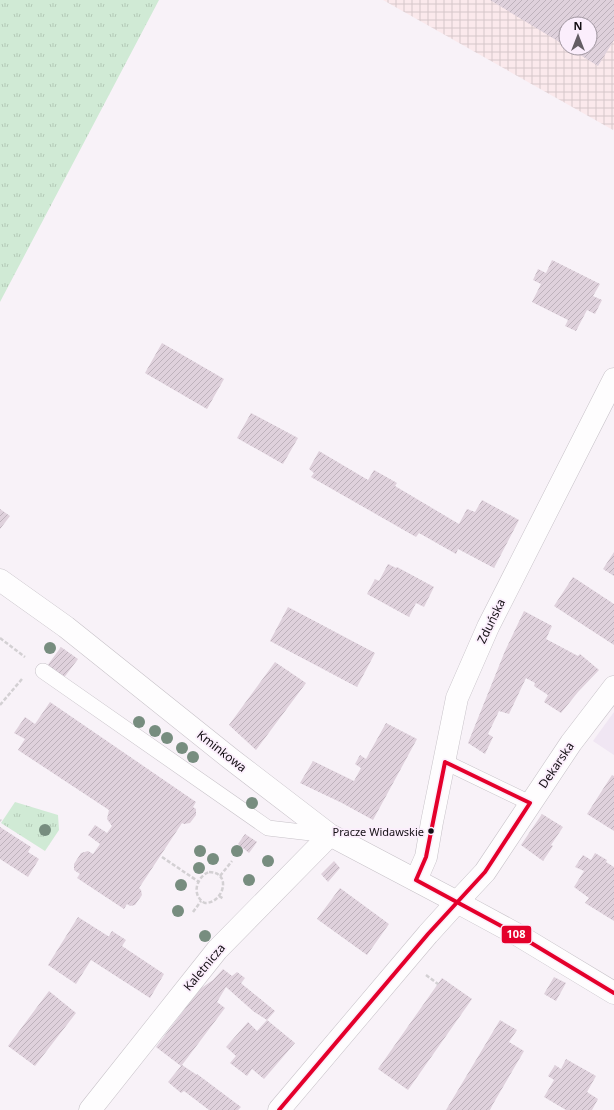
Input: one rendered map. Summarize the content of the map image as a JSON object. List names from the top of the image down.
{
  "streets": {
    "street": [
      "Zduńska",
      "Kminkowa",
      "Dekarska",
      "Kaletnicza"
    ]
  },
  "crossings": [
    ["Zduńska", "Kminkowa"],
    ["Kminkowa", "Dekarska"],
    ["Kminkowa", "Kaletnicza"]
  ],
  "places": ["Pracze Widawskie"],
  "lines": ["transit line 108"],
  "north": "top"
}
